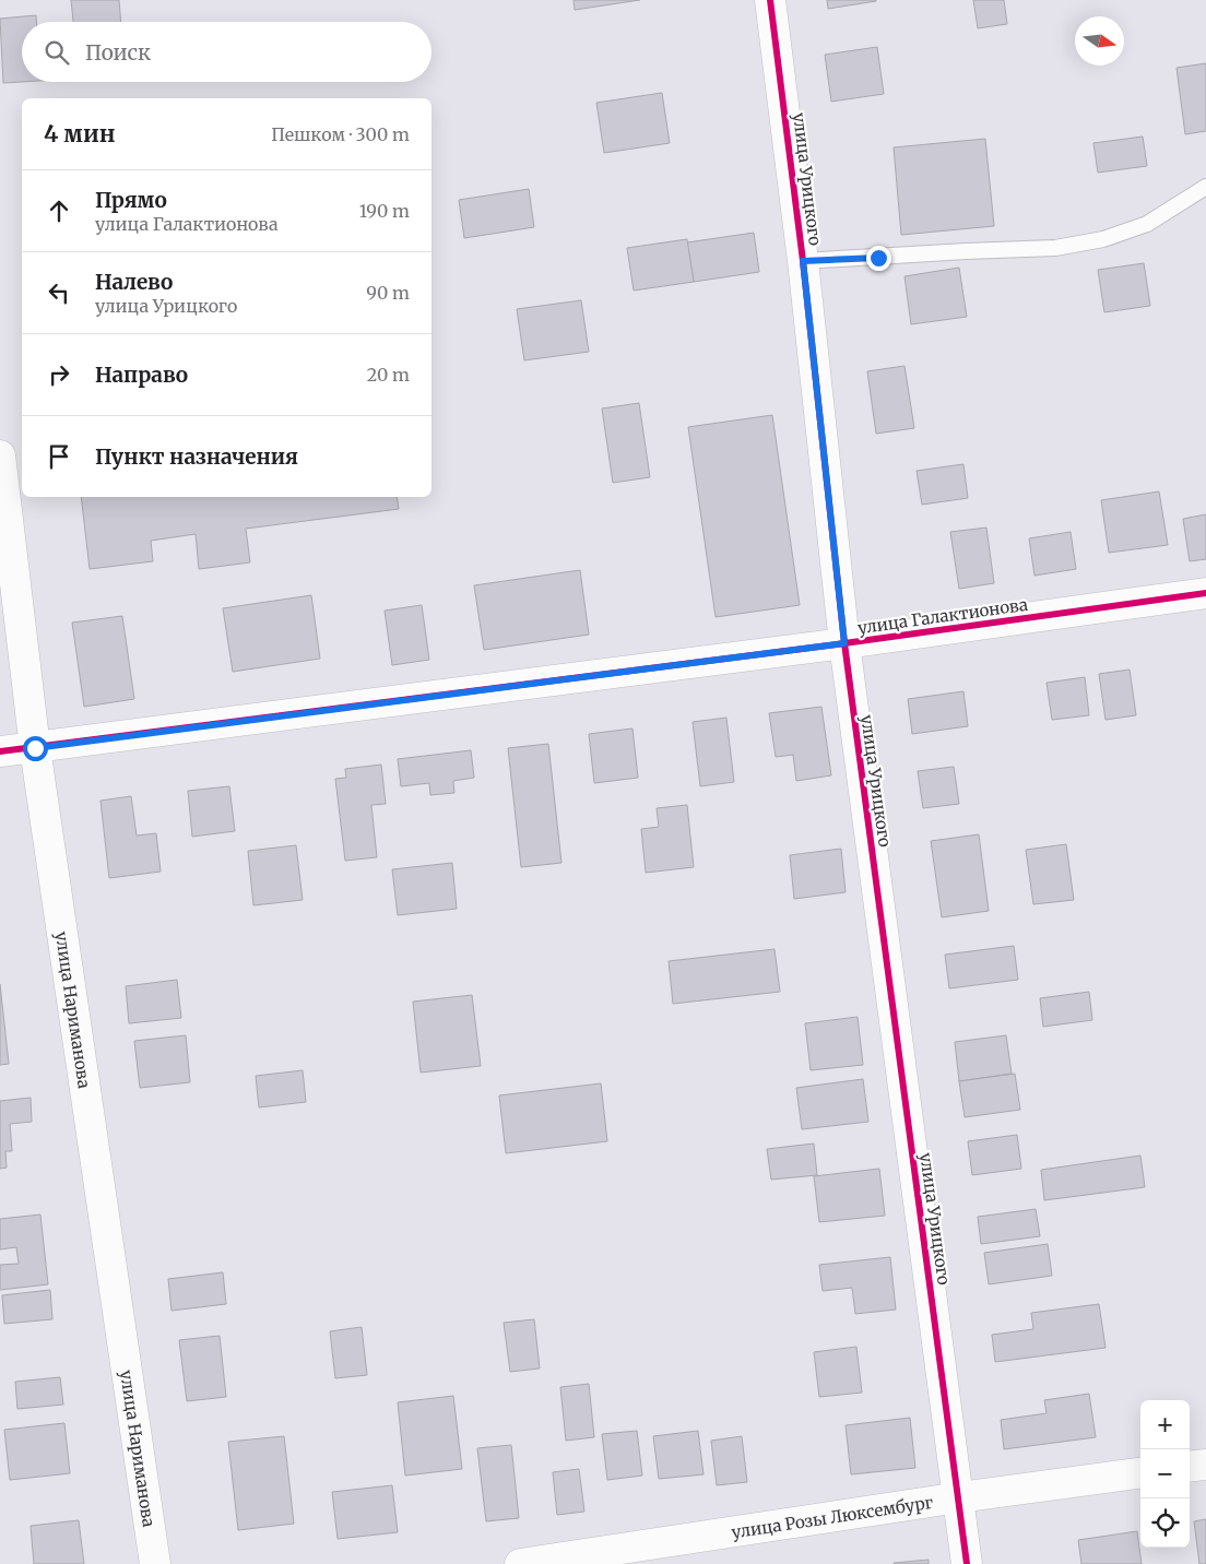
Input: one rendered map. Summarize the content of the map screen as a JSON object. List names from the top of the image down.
{
  "streets": {
    "street": [
      "улица Урицкого",
      "улица Галактионова",
      "улица Нариманова",
      "улица Розы Люксембург"
    ]
  },
  "crossings": [
    ["улица Урицкого", "улица Галактионова"],
    ["улица Урицкого", "улица Розы Люксембург"],
    ["улица Галактионова", "улица Нариманова"]
  ],
  "north": "right",
  "page": {
    "search": "Поиск",
    "heading": ["4 мин", "Пешком · 300 m"],
    "list": [
      ["Прямо", "улица Галактионова", "190 m"],
      ["Налево", "улица Урицкого", "90 m"],
      ["Направо", "20 m"],
      "Пункт назначения"
    ],
    "map_buttons": ["+", "−"]
  }
}
